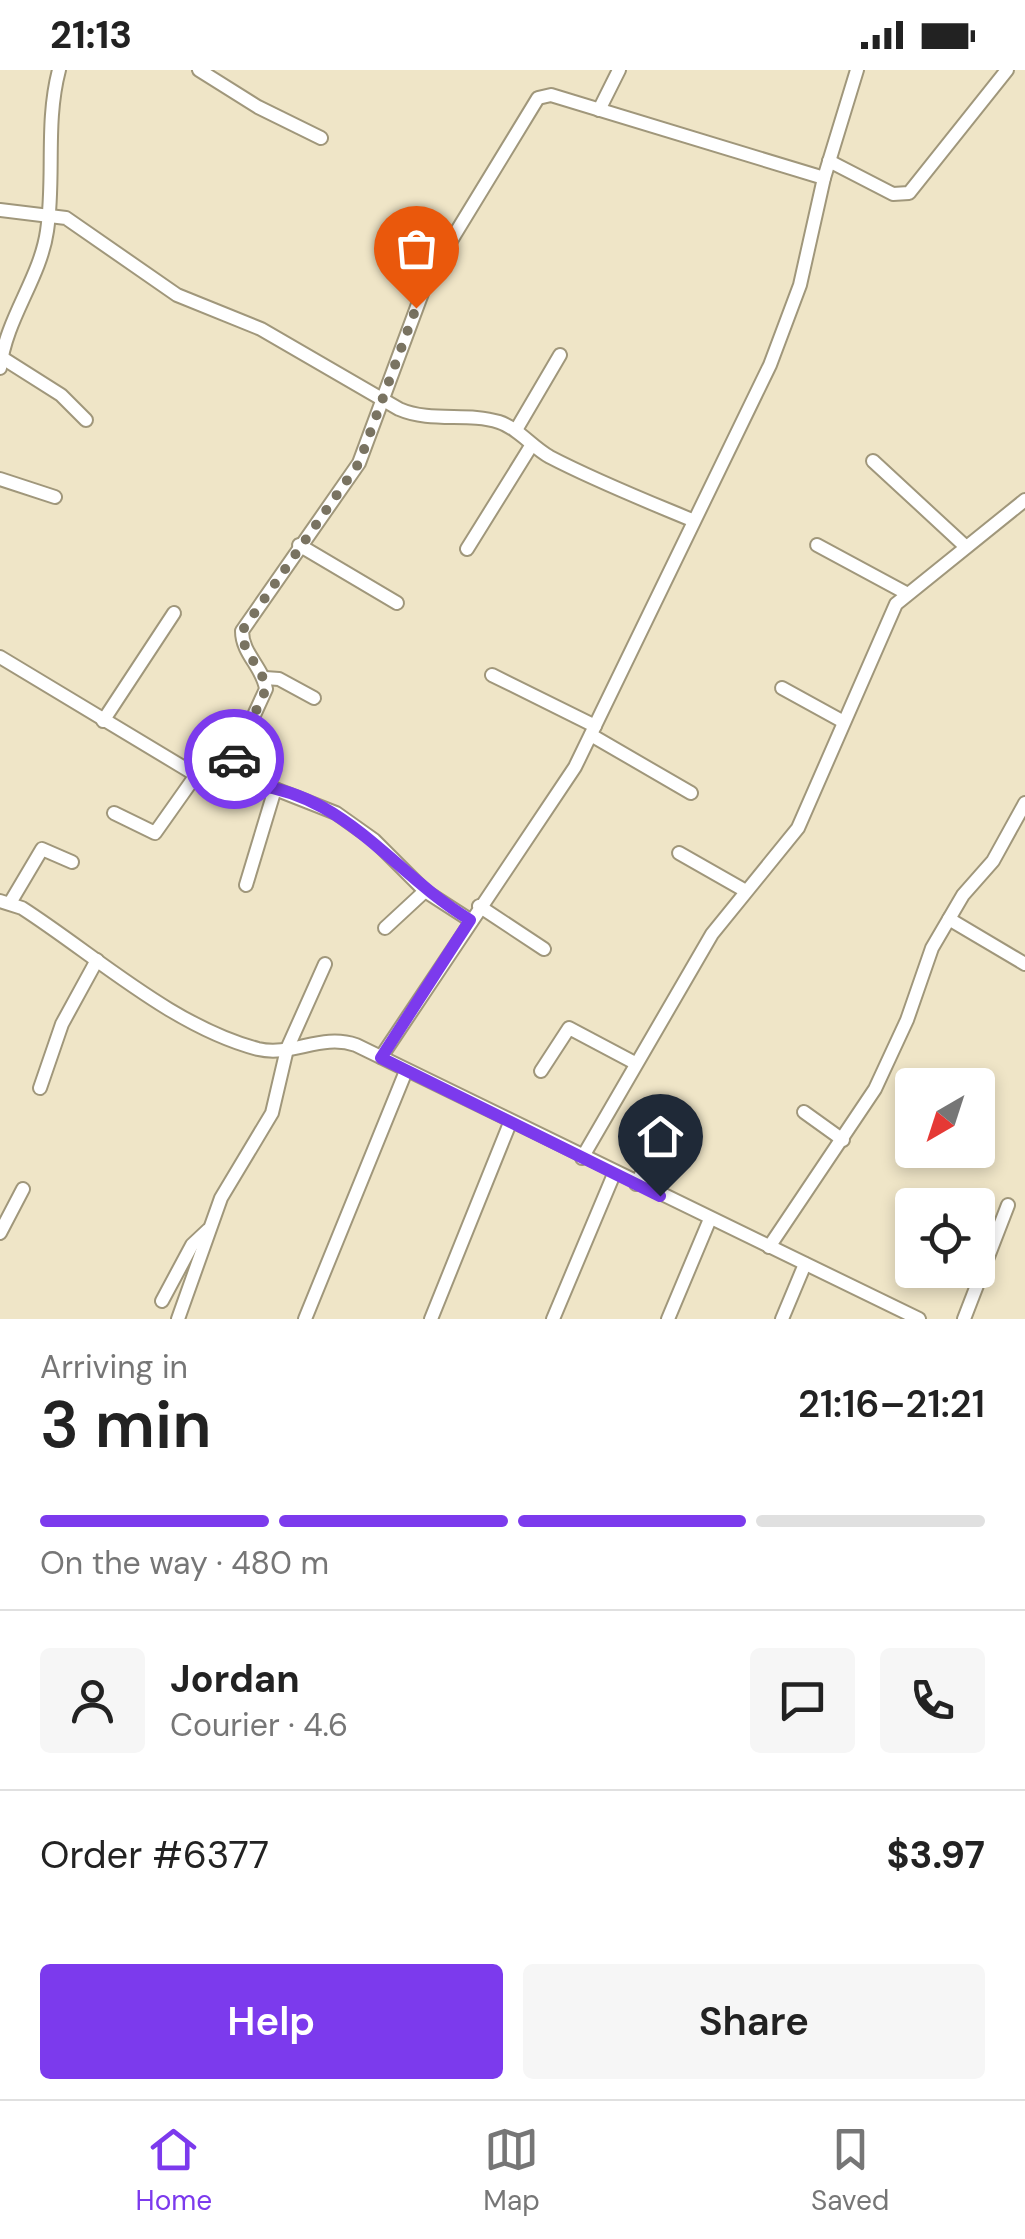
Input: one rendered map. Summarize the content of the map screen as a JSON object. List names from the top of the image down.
{
  "north": "bottom left",
  "page": {
    "status": "21:13",
    "heading": ["3 min", "Arriving in", "21:16–21:21"],
    "panel": [
      "Jordan",
      "Courier · 4.6",
      "Order #6377",
      "$3.97"
    ],
    "bar": "On the way · 480 m",
    "buttons": ["Help", "Share"],
    "tabs": ["Home", "Map", "Saved"]
  }
}
